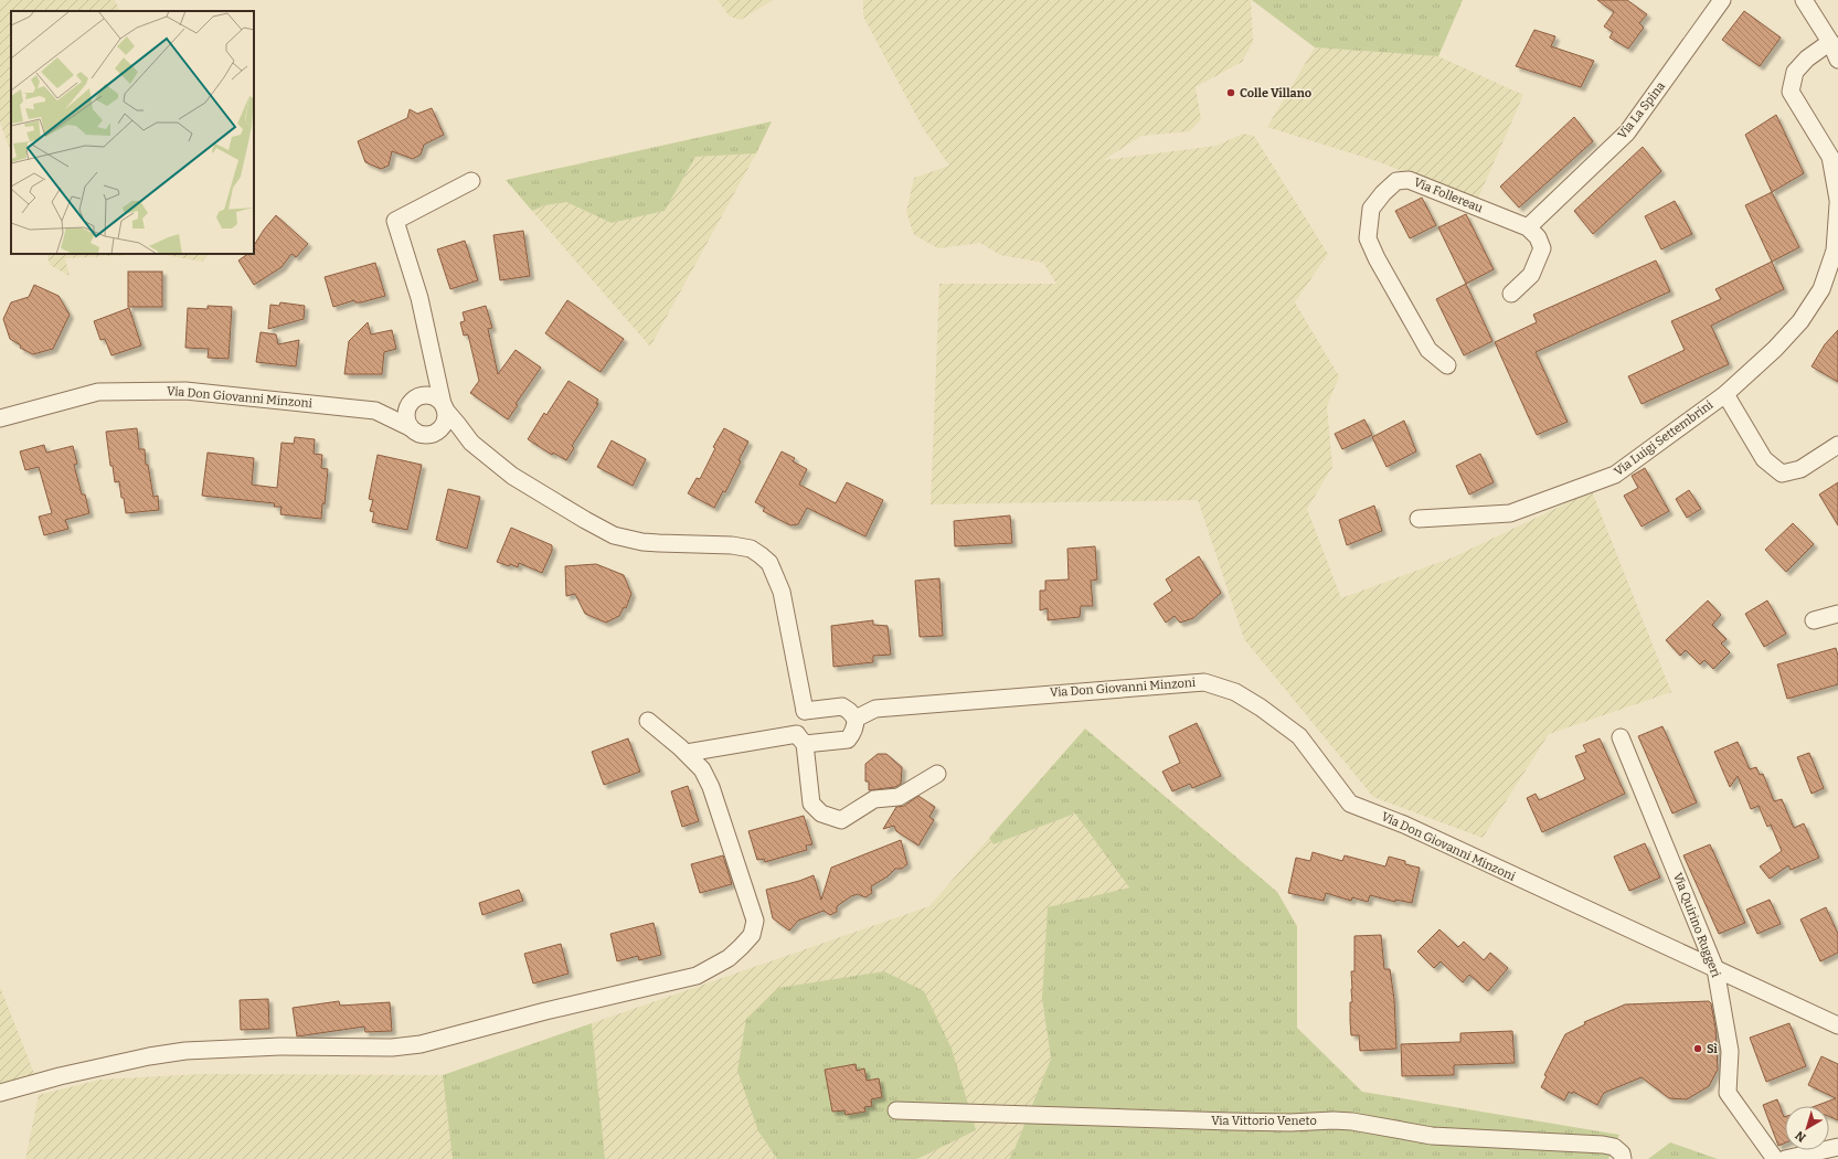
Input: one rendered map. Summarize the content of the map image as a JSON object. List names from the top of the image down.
{
  "streets": {
    "street": [
      "Via La Spina",
      "Via Follereau",
      "Via Don Giovanni Minzoni",
      "Via Luigi Settembrini",
      "Via Quirino Ruggeri",
      "Via Vittorio Veneto"
    ]
  },
  "crossings": [
    ["Via La Spina", "Via Follereau"],
    ["Via Don Giovanni Minzoni", "Via Quirino Ruggeri"]
  ],
  "places": ["Colle Villano", "Sì"],
  "north": "bottom left"
}
